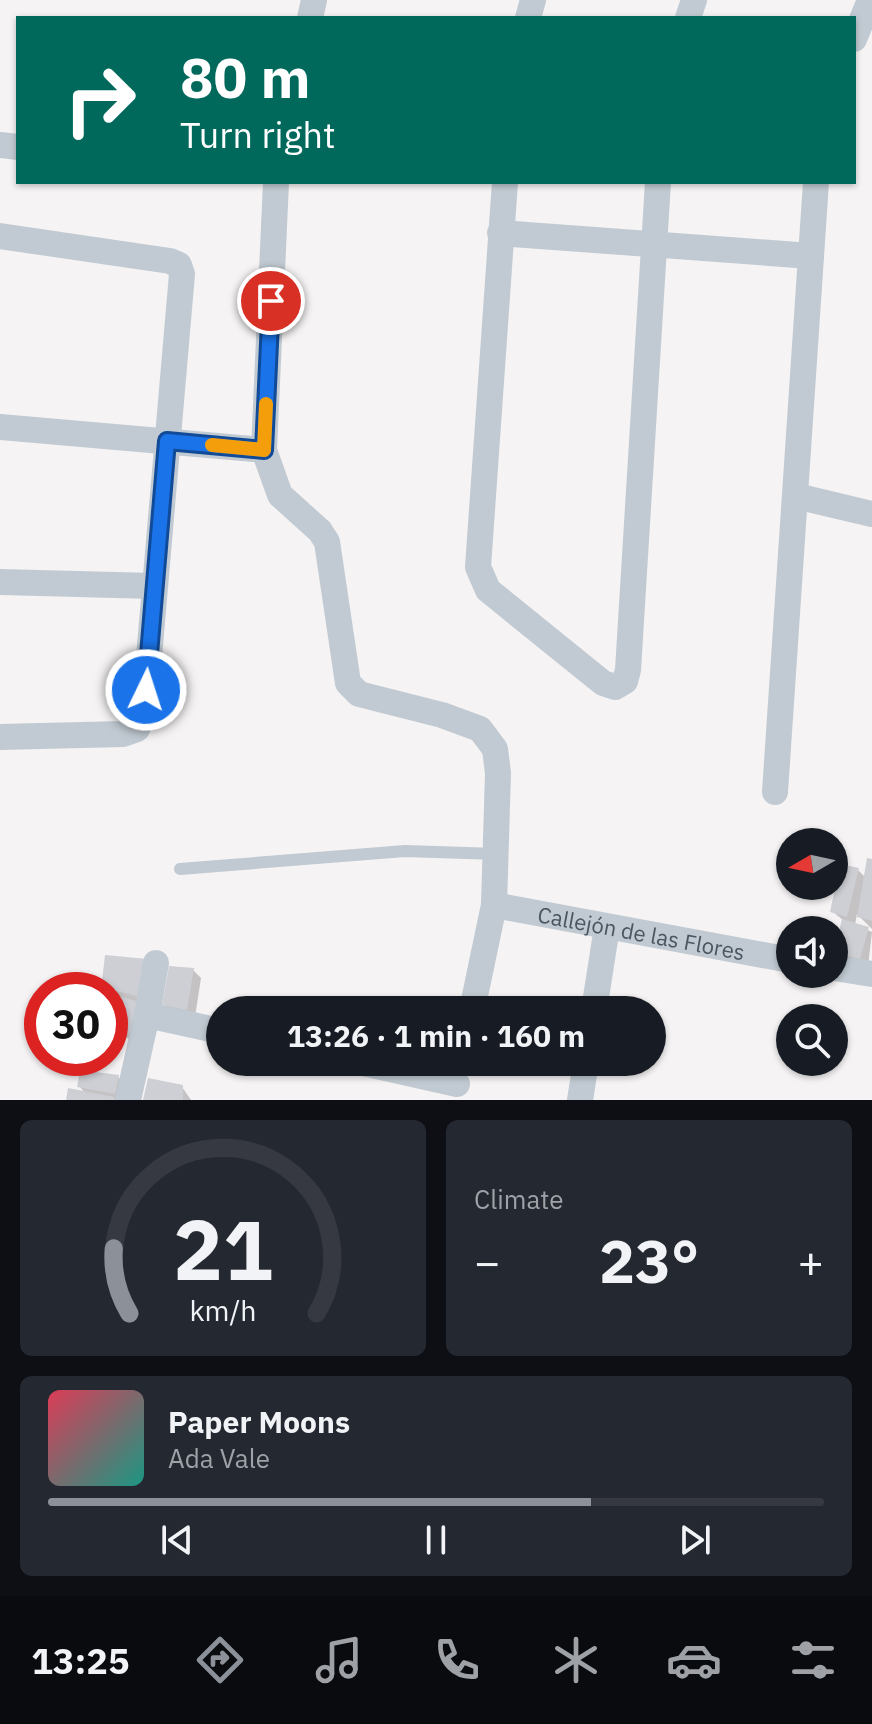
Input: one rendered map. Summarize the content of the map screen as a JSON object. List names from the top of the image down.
{
  "streets": {
    "street": ["Callejón de las Flores"]
  },
  "north": "left",
  "page": {
    "turn": ["80 m", "Turn right"],
    "limit": "30",
    "trip": "13:26 · 1 min · 160 m",
    "tile": "Climate",
    "heat": ["−", "23°", "+"],
    "song": ["Paper Moons", "Ada Vale"],
    "tabs": "13:25",
    "gauge": ["21", "km/h"]
  }
}
